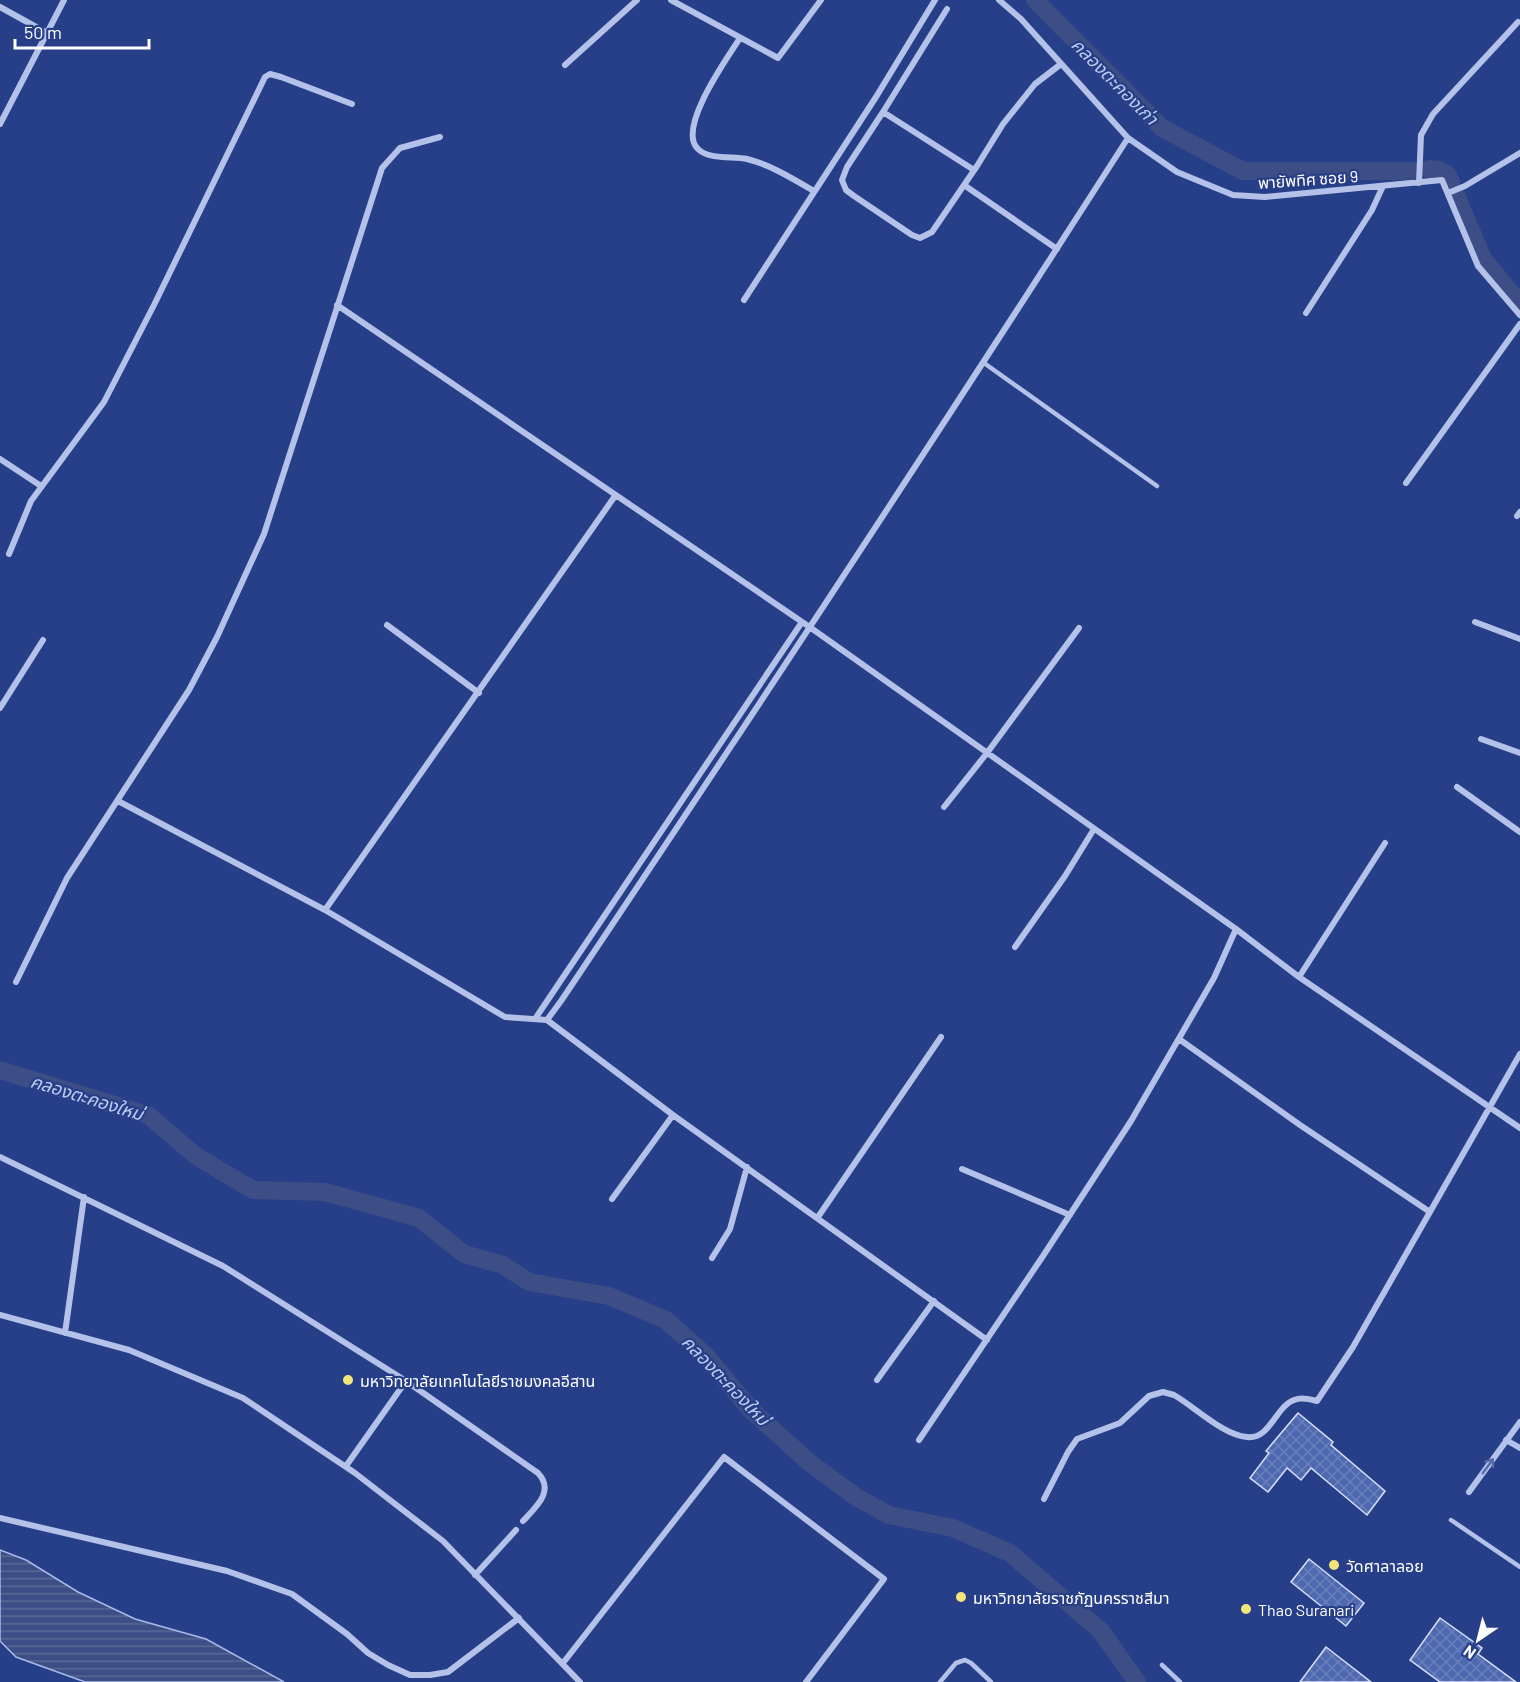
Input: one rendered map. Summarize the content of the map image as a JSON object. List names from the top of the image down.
{
  "streets": {
    "street": ["พายัพทิศ ซอย 9"]
  },
  "water": ["คลองตะคองเก่า", "คลองตะคองใหม่"],
  "places": [
    "มหาวิทยาลัยเทคโนโลยีราชมงคลอีสาน",
    "วัดศาลาลอย",
    "มหาวิทยาลัยราชภัฏนครราชสีมา",
    "Thao Suranari"
  ],
  "scale_bar": "50 m",
  "north": "bottom left"
}
